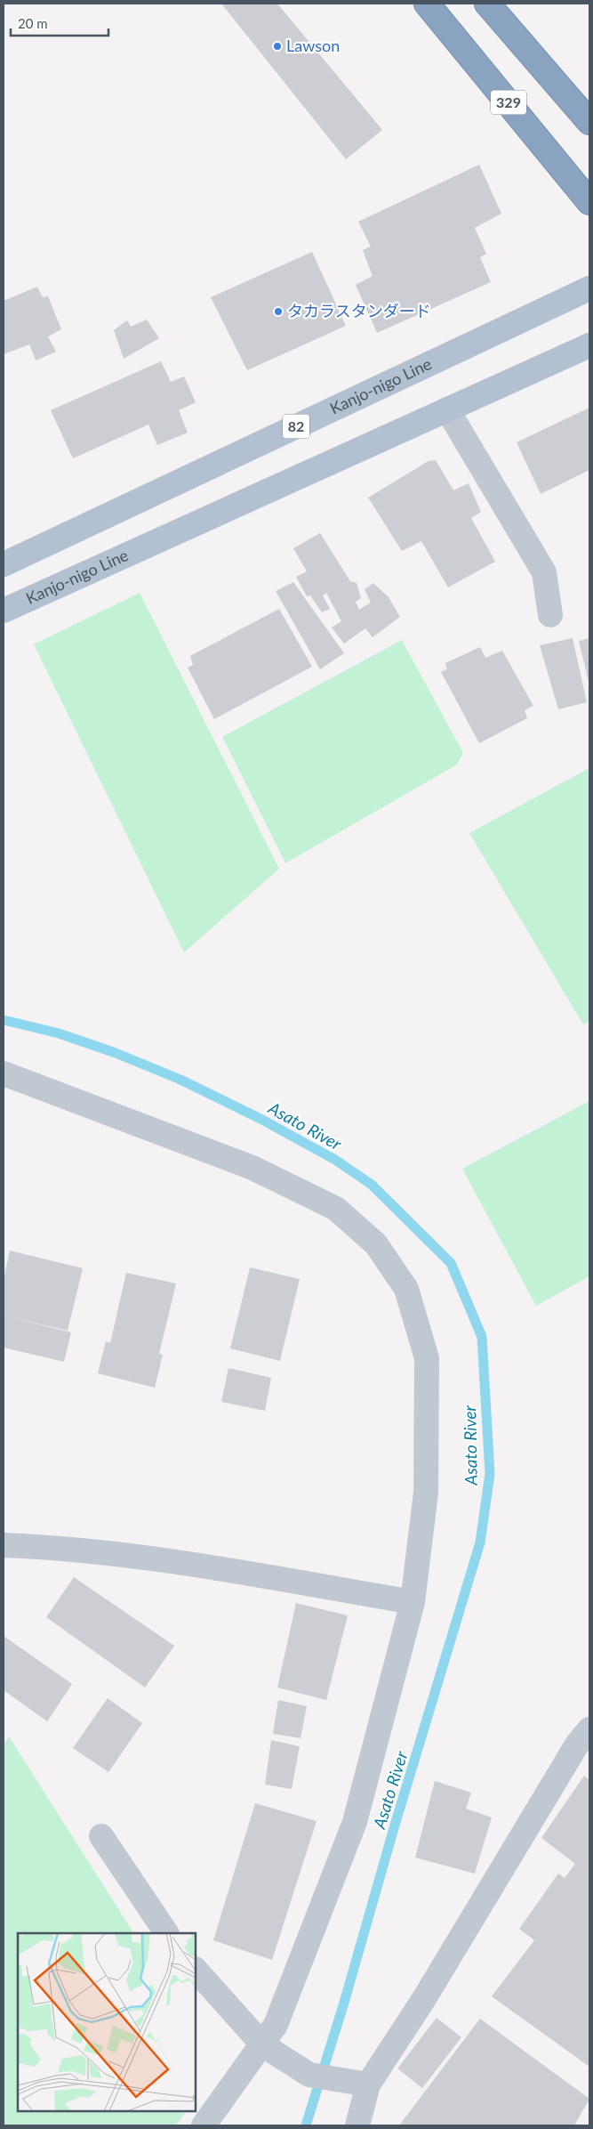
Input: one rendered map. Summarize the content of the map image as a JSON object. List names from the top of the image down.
{
  "streets": {
    "highway": ["329"],
    "main road": ["Kanjo-nigo Line", "82"]
  },
  "water": ["Asato River"],
  "places": ["Lawson", "タカラスタンダード"],
  "scale_bar": "20 m"
}
